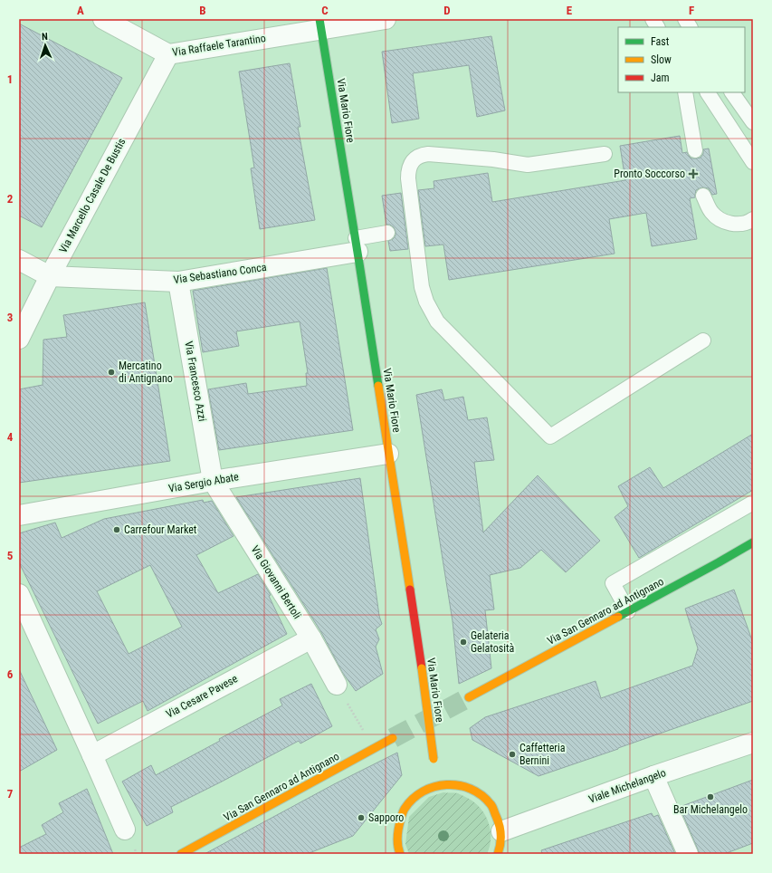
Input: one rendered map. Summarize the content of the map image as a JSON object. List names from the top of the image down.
{
  "streets": {
    "street": [
      "Via Raffaele Tarantino",
      "Via Mario Fiore",
      "Via Marcello Casale De Bustis",
      "Via Sebastiano Conca",
      "Via Francesco Azzi",
      "Via Sergio Abate",
      "Via Giovanni Bertoli",
      "Via San Gennaro ad Antignano",
      "Via Cesare Pavese",
      "Viale Michelangelo"
    ]
  },
  "crossings": [
    ["Via Raffaele Tarantino", "Via Mario Fiore"],
    ["Via Raffaele Tarantino", "Via Marcello Casale De Bustis"],
    ["Via Mario Fiore", "Via Sebastiano Conca"],
    ["Via Mario Fiore", "Via Sergio Abate"],
    ["Via Marcello Casale De Bustis", "Via Sebastiano Conca"],
    ["Via Sebastiano Conca", "Via Francesco Azzi"],
    ["Via Francesco Azzi", "Via Sergio Abate"],
    ["Via Francesco Azzi", "Via Giovanni Bertoli"],
    ["Via Sergio Abate", "Via Giovanni Bertoli"],
    ["Via Giovanni Bertoli", "Via Cesare Pavese"]
  ],
  "places": {
    "health": ["Pronto Soccorso"],
    "other": [
      "Mercatino di Antignano",
      "Carrefour Market",
      "Gelateria Gelatosità",
      "Caffetteria Bernini",
      "Bar Michelangelo",
      "Sapporo"
    ]
  },
  "legend": ["Fast", "Slow", "Jam"],
  "north": "top",
  "grid": {
    "columns": [
      "A",
      "B",
      "C",
      "D",
      "E",
      "F"
    ],
    "rows": [
      "1",
      "2",
      "3",
      "4",
      "5",
      "6",
      "7"
    ]
  }
}
